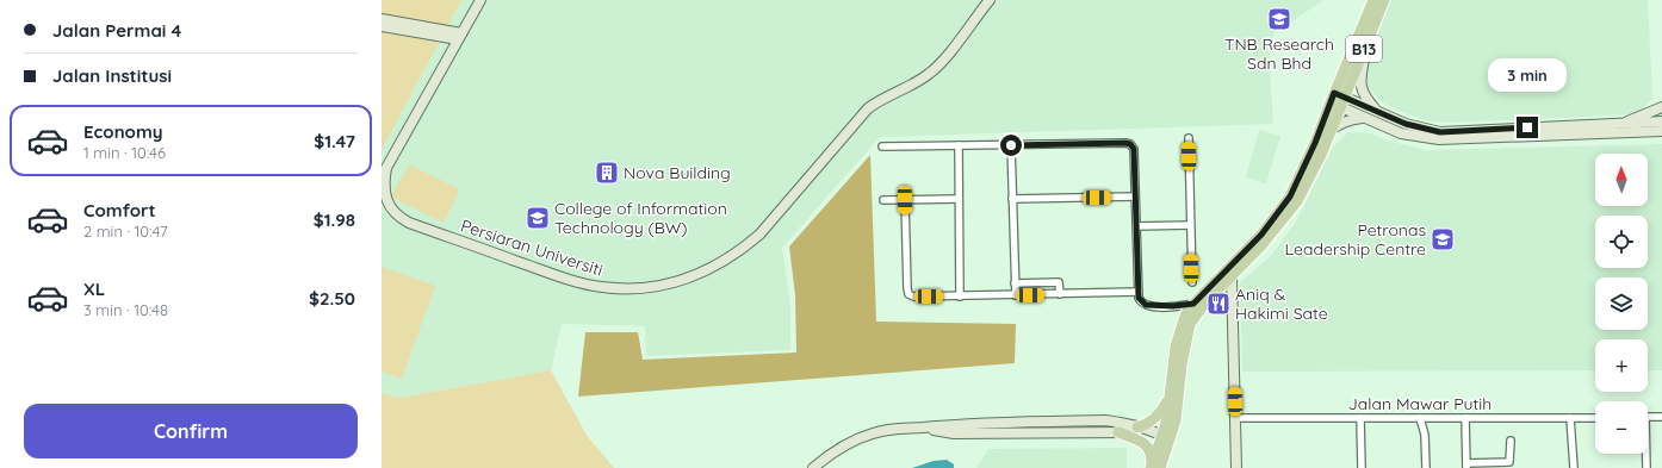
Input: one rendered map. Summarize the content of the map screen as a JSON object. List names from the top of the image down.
{
  "streets": {
    "main road": ["B13"],
    "street": ["Persiaran Universiti", "Jalan Mawar Putih"]
  },
  "places": {
    "school or university": ["TNB Research Sdn Bhd", "College of Information Technology (BW)", "Petronas Leadership Centre"],
    "building": ["Nova Building"],
    "restaurant": ["Aniq & Hakimi Sate"]
  },
  "north": "top",
  "page": {
    "banner": ["Jalan Permai 4", "Jalan Institusi"],
    "bubble": "3 min",
    "list": [
      {
        "name": "Economy",
        "note": "1 min · 10:46",
        "value": "$1.47"
      },
      {
        "name": "Comfort",
        "note": "2 min · 10:47",
        "value": "$1.98"
      },
      {
        "name": "XL",
        "note": "3 min · 10:48",
        "value": "$2.50"
      }
    ],
    "map_buttons": ["+", "−"],
    "buttons": "Confirm"
  }
}
